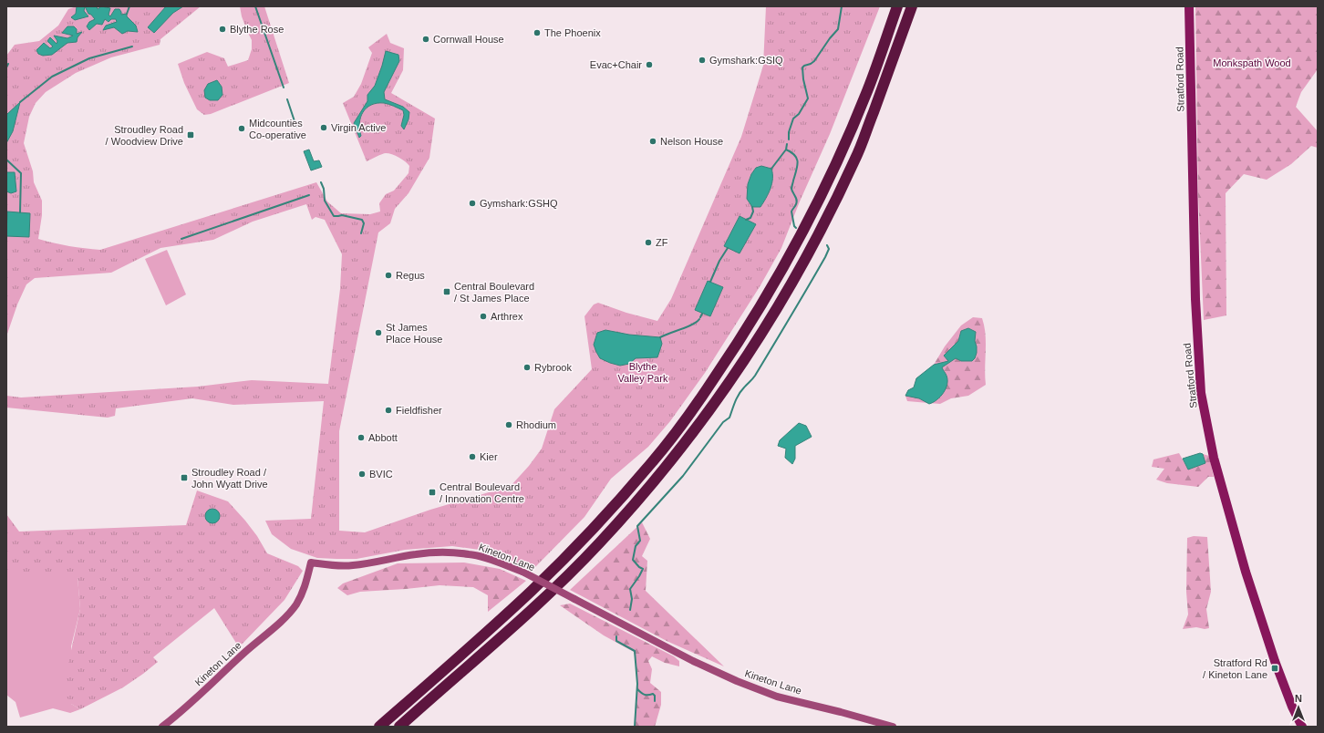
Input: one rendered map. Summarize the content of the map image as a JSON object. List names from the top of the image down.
{
  "streets": {
    "main road": ["Stratford Road"],
    "street": ["Kineton Lane"]
  },
  "parks": ["Monkspath Wood", "Blythe Valley Park"],
  "places": {
    "other": [
      "Blythe Rose",
      "The Phoenix",
      "Cornwall House",
      "Gymshark:GSIQ",
      "Evac+Chair",
      "Virgin Active",
      "Midcounties Co-operative",
      "Nelson House",
      "Gymshark:GSHQ",
      "ZF",
      "Regus",
      "Arthrex",
      "St James Place House",
      "Rybrook",
      "Fieldfisher",
      "Rhodium",
      "Abbott",
      "Kier",
      "BVIC"
    ],
    "transit": [
      "Stroudley Road / Woodview Drive",
      "Central Boulevard / St James Place",
      "Stroudley Road / John Wyatt Drive",
      "Central Boulevard / Innovation Centre",
      "Stratford Rd / Kineton Lane"
    ]
  },
  "north": "top"
}
